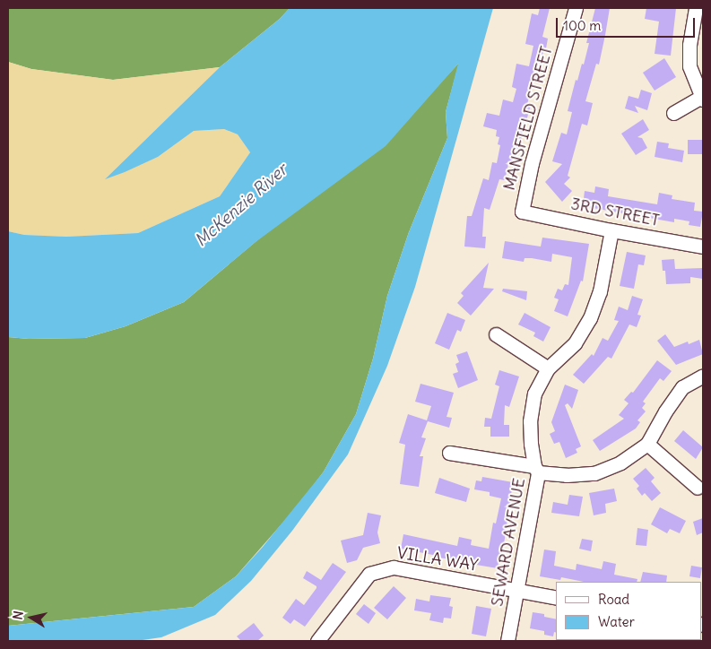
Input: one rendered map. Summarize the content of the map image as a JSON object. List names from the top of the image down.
{
  "streets": {
    "street": [
      "MANSFIELD STREET",
      "3RD STREET",
      "SEWARD AVENUE",
      "VILLA WAY"
    ]
  },
  "crossings": [
    ["MANSFIELD STREET", "3RD STREET"],
    ["3RD STREET", "SEWARD AVENUE"],
    ["SEWARD AVENUE", "VILLA WAY"]
  ],
  "water": ["McKenzie River"],
  "legend": ["Road", "Water"],
  "scale_bar": "100 m",
  "north": "left"
}
